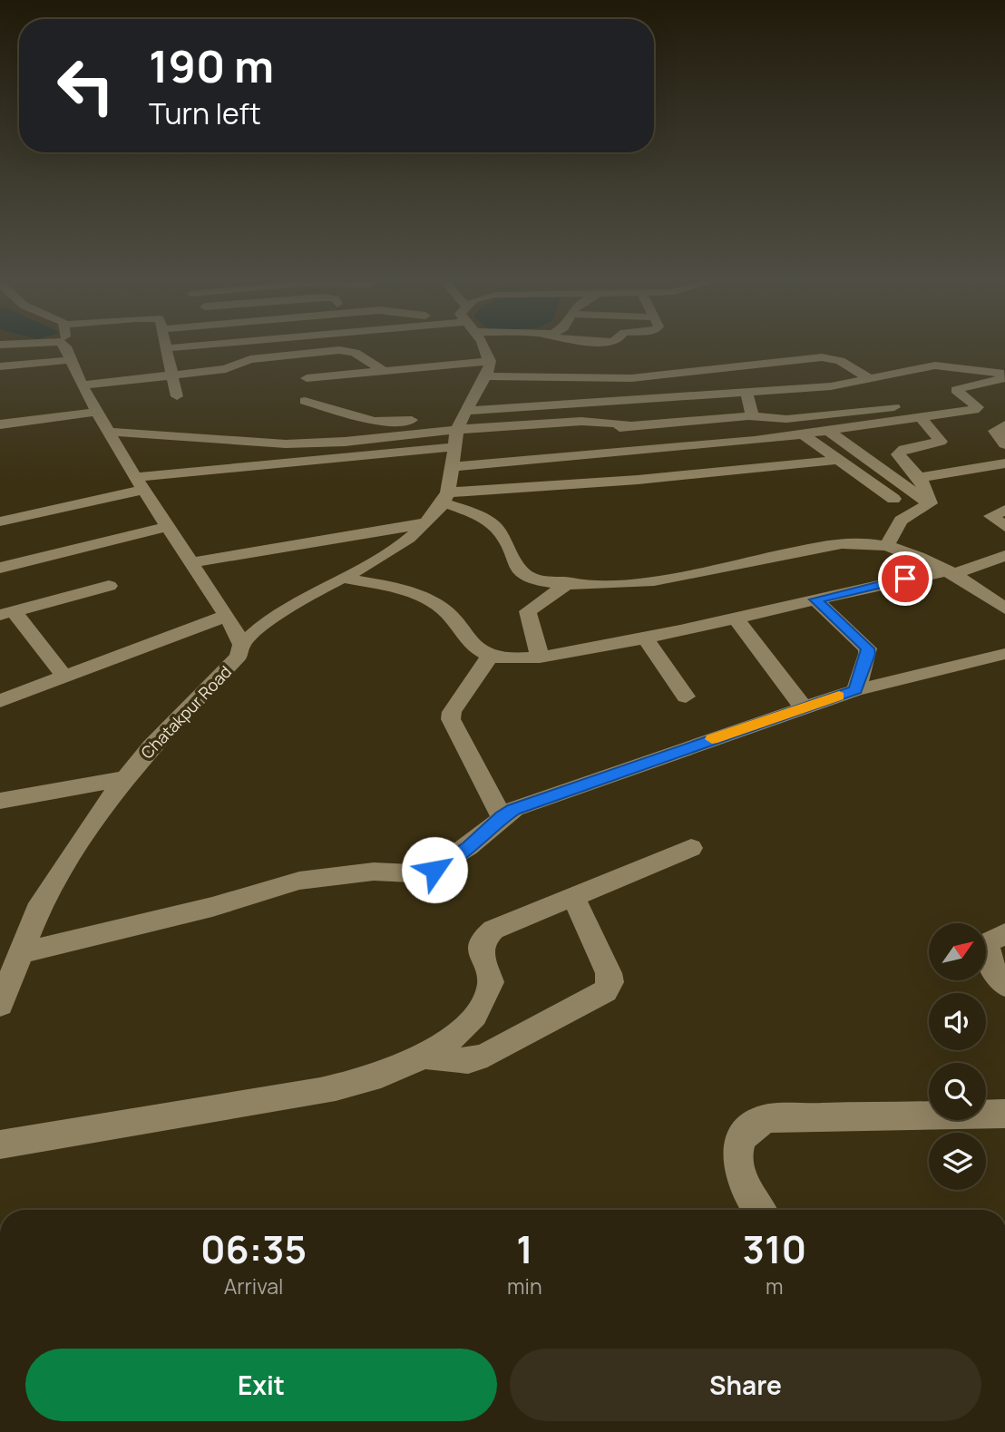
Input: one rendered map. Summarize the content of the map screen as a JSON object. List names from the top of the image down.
{
  "streets": {
    "street": ["Chatakpur Road"]
  },
  "north": "top right",
  "page": {
    "turn": ["190 m", "Turn left"],
    "eta": [
      "06:35",
      "Arrival",
      "1",
      "min",
      "310",
      "m"
    ],
    "buttons": ["Exit", "Share"]
  }
}
